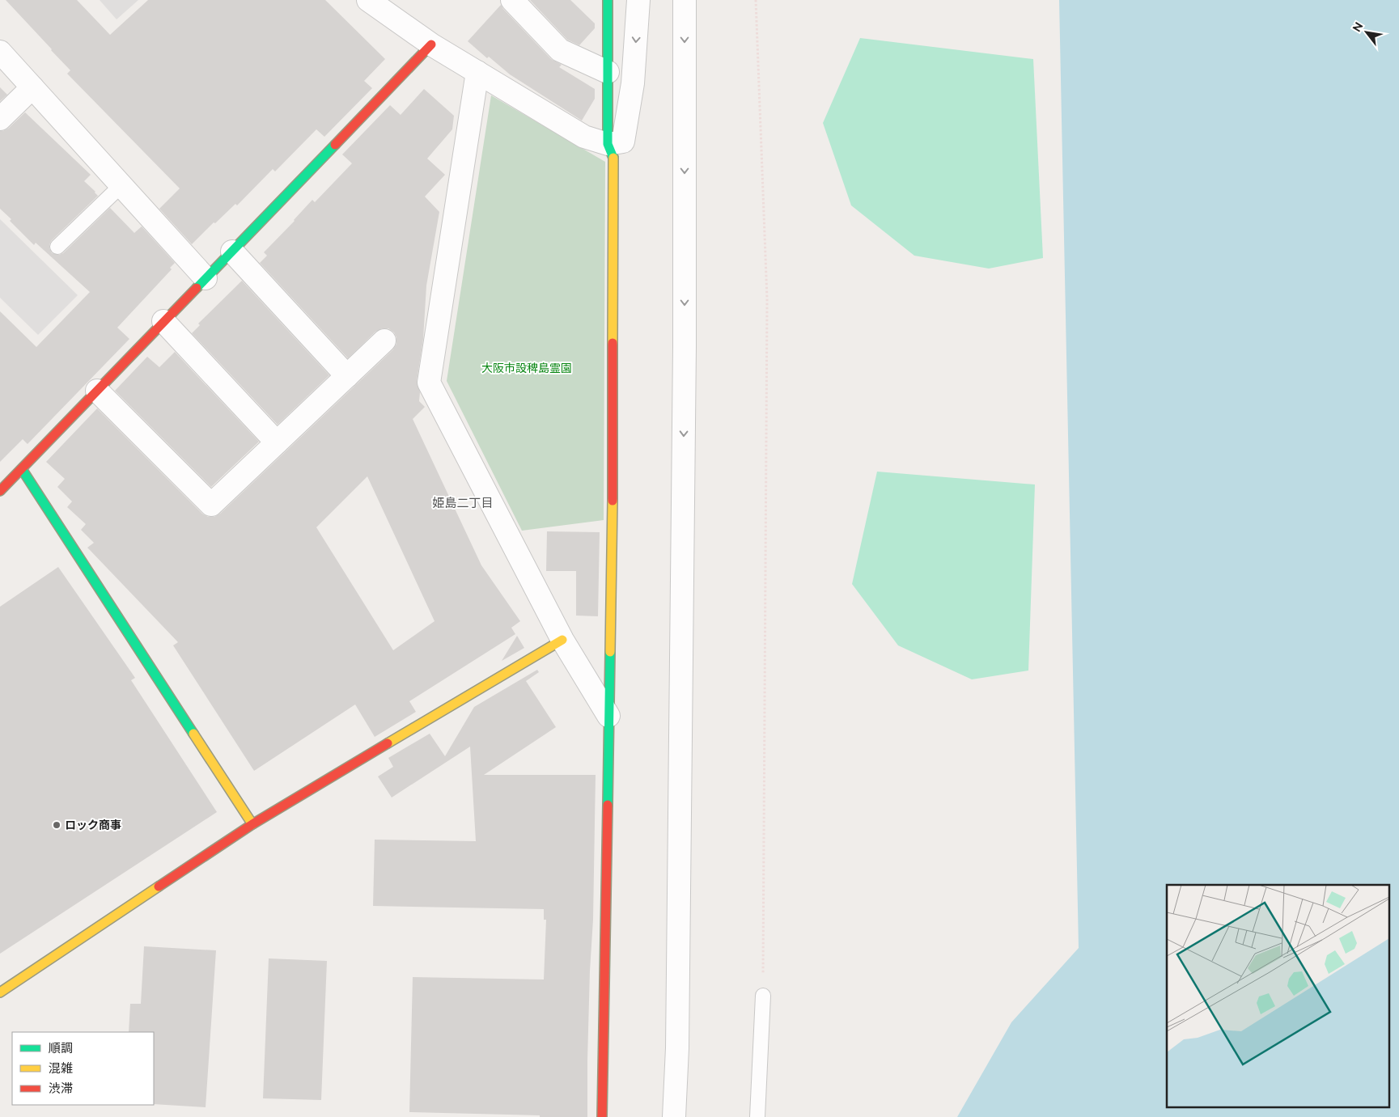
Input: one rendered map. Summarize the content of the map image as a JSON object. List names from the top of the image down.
{
  "districts": ["姫島二丁目"],
  "parks": ["大阪市設稗島霊園"],
  "places": ["ロック商事"],
  "legend": ["順調", "混雑", "渋滞"],
  "north": "top left"
}
